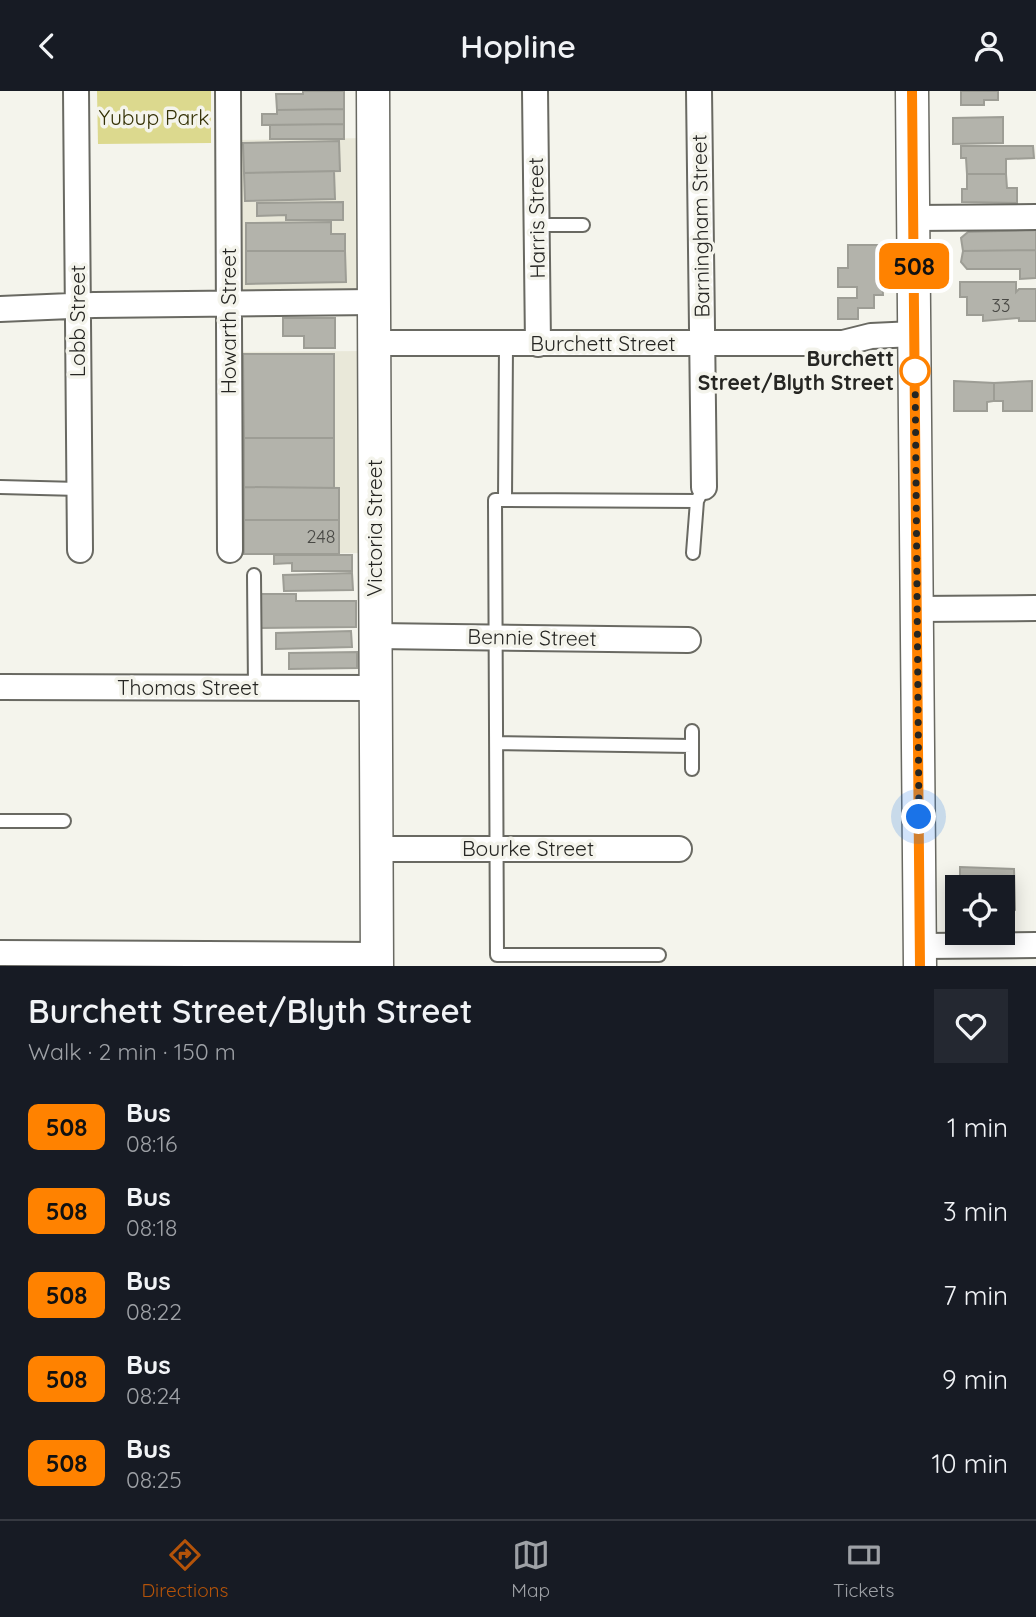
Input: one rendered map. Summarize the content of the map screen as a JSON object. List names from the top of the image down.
{
  "streets": {
    "street": [
      "Harris Street",
      "Barningham Street",
      "Lobb Street",
      "Howarth Street",
      "Burchett Street",
      "Victoria Street",
      "Bennie Street",
      "Thomas Street",
      "Bourke Street"
    ]
  },
  "crossings": [
    ["Harris Street", "Burchett Street"],
    ["Barningham Street", "Burchett Street"],
    ["Burchett Street", "Victoria Street"],
    ["Victoria Street", "Bennie Street"],
    ["Victoria Street", "Thomas Street"],
    ["Victoria Street", "Bourke Street"]
  ],
  "parks": ["Yubup Park"],
  "places": ["Burchett Street/Blyth Street"],
  "lines": ["bus line 508"],
  "house_numbers": ["33", "248"],
  "page": {
    "header": "Hopline",
    "on_map": "508",
    "heading": ["Burchett Street/Blyth Street", "Walk · 2 min · 150 m"],
    "list": [
      {
        "mark": "508",
        "name": "Bus",
        "note": "08:16",
        "value": "1 min"
      },
      {
        "mark": "508",
        "name": "Bus",
        "note": "08:18",
        "value": "3 min"
      },
      {
        "mark": "508",
        "name": "Bus",
        "note": "08:22",
        "value": "7 min"
      },
      {
        "mark": "508",
        "name": "Bus",
        "note": "08:24",
        "value": "9 min"
      },
      {
        "mark": "508",
        "name": "Bus",
        "note": "08:25",
        "value": "10 min"
      }
    ],
    "tabs": ["Directions", "Map", "Tickets"]
  }
}
